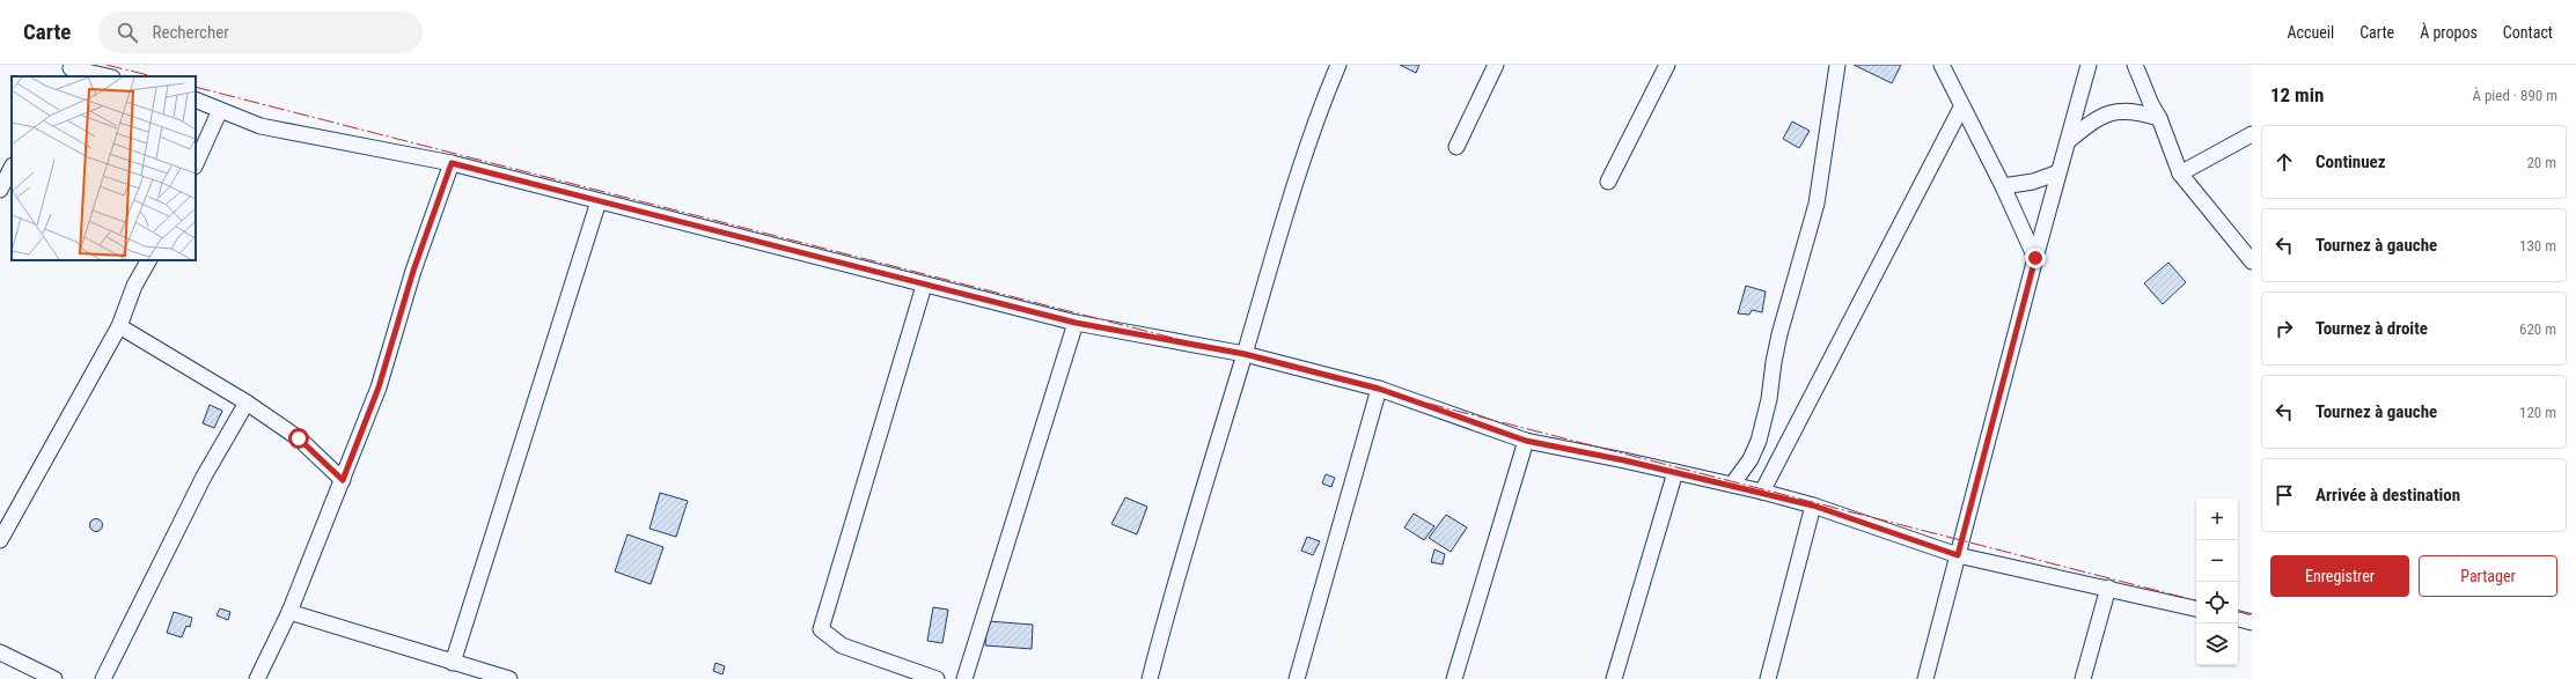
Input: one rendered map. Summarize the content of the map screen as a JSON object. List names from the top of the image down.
{
  "page": {
    "header": "Carte",
    "search": "Rechercher",
    "nav": [
      "Accueil",
      "Carte",
      "À propos",
      "Contact"
    ],
    "heading": ["12 min", "À pied · 890 m"],
    "list": [
      ["Continuez", "20 m"],
      ["Tournez à gauche", "130 m"],
      ["Tournez à droite", "620 m"],
      ["Tournez à gauche", "120 m"],
      "Arrivée à destination"
    ],
    "map_buttons": ["+", "−"],
    "buttons": ["Enregistrer", "Partager"]
  }
}
